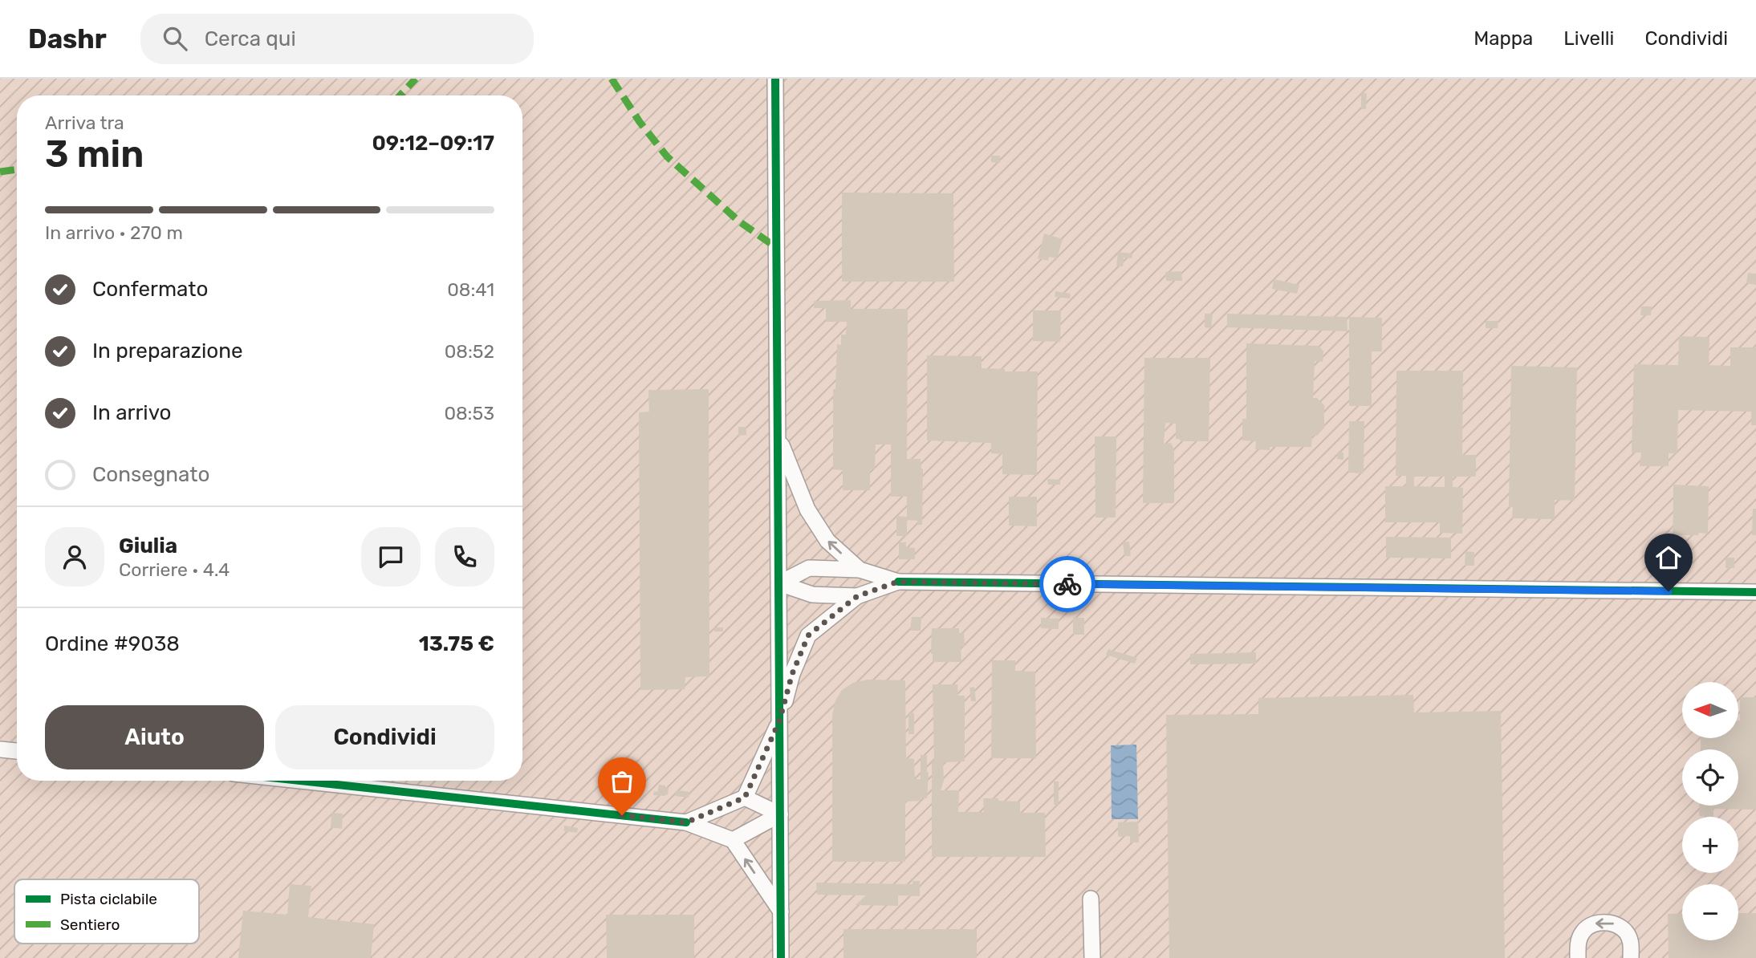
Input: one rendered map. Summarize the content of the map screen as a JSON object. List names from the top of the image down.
{
  "legend": ["Pista ciclabile", "Sentiero"],
  "north": "left",
  "page": {
    "header": "Dashr",
    "search": "Cerca qui",
    "nav": ["Mappa", "Livelli", "Condividi"],
    "heading": ["3 min", "Arriva tra", "09:12–09:17"],
    "panel": [
      "Giulia",
      "Corriere · 4.4",
      "Ordine #9038",
      "13.75 €"
    ],
    "bar": "In arrivo · 270 m",
    "list": [
      ["Confermato", "08:41"],
      ["In preparazione", "08:52"],
      ["In arrivo", "08:53"],
      "Consegnato"
    ],
    "map_buttons": ["+", "−"],
    "buttons": ["Aiuto", "Condividi"]
  }
}
